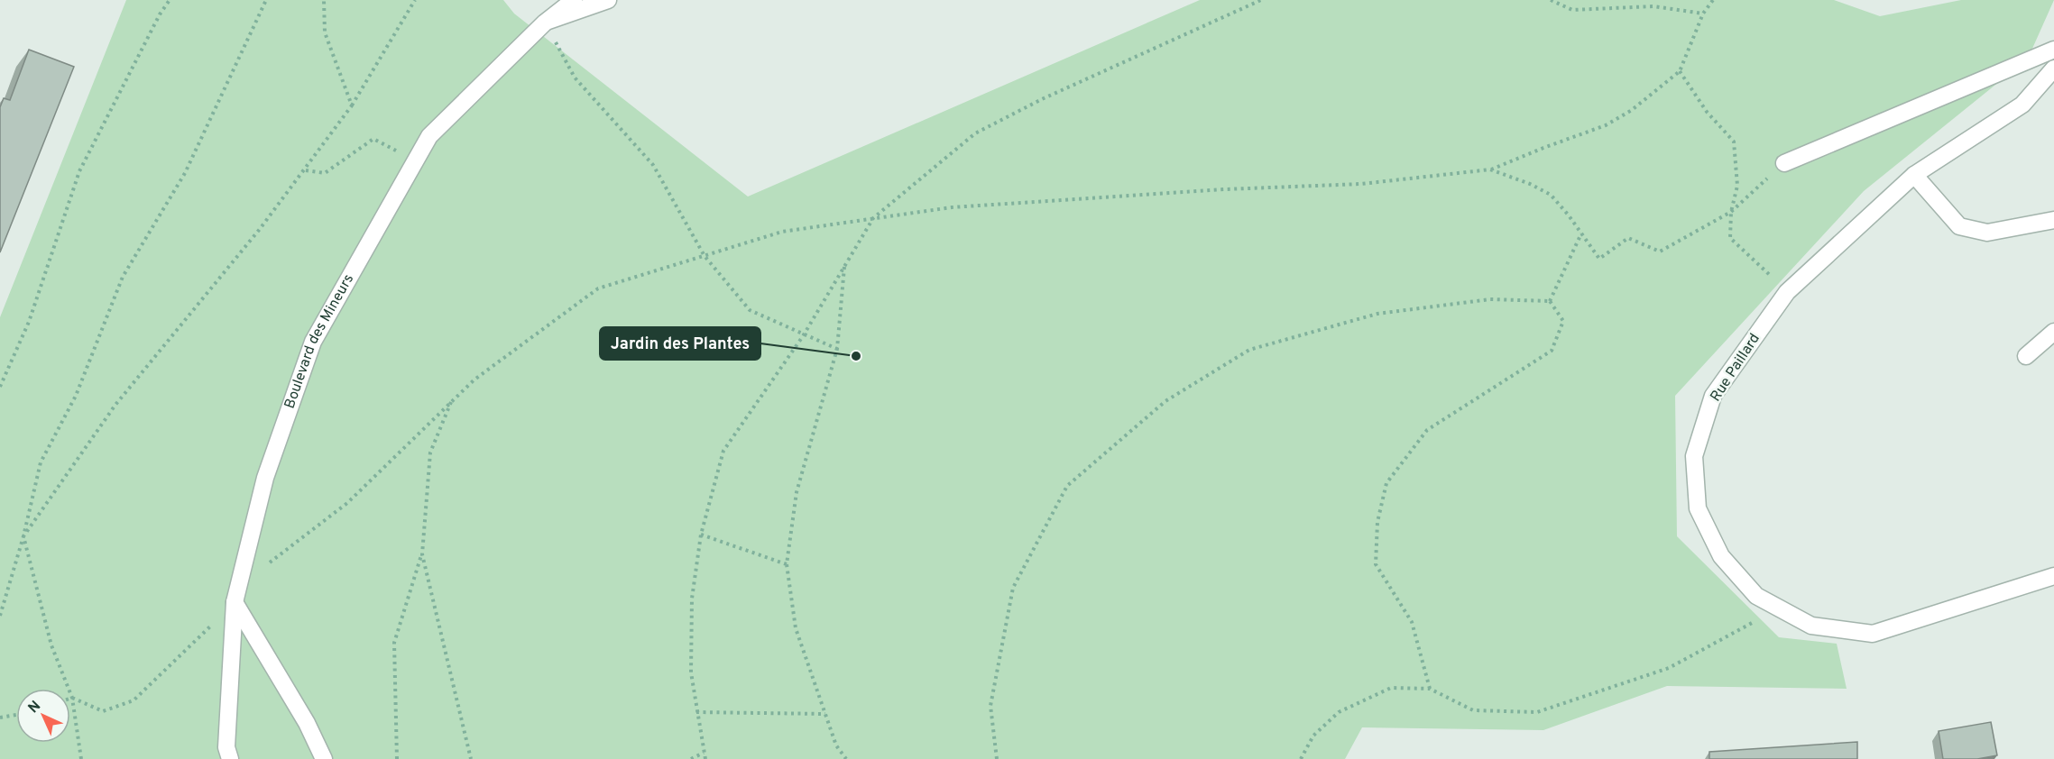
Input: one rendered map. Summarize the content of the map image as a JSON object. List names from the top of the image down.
{
  "streets": {
    "street": ["Boulevard des Mineurs", "Rue Paillard"]
  },
  "places": ["Jardin des Plantes"],
  "north": "top left"
}
